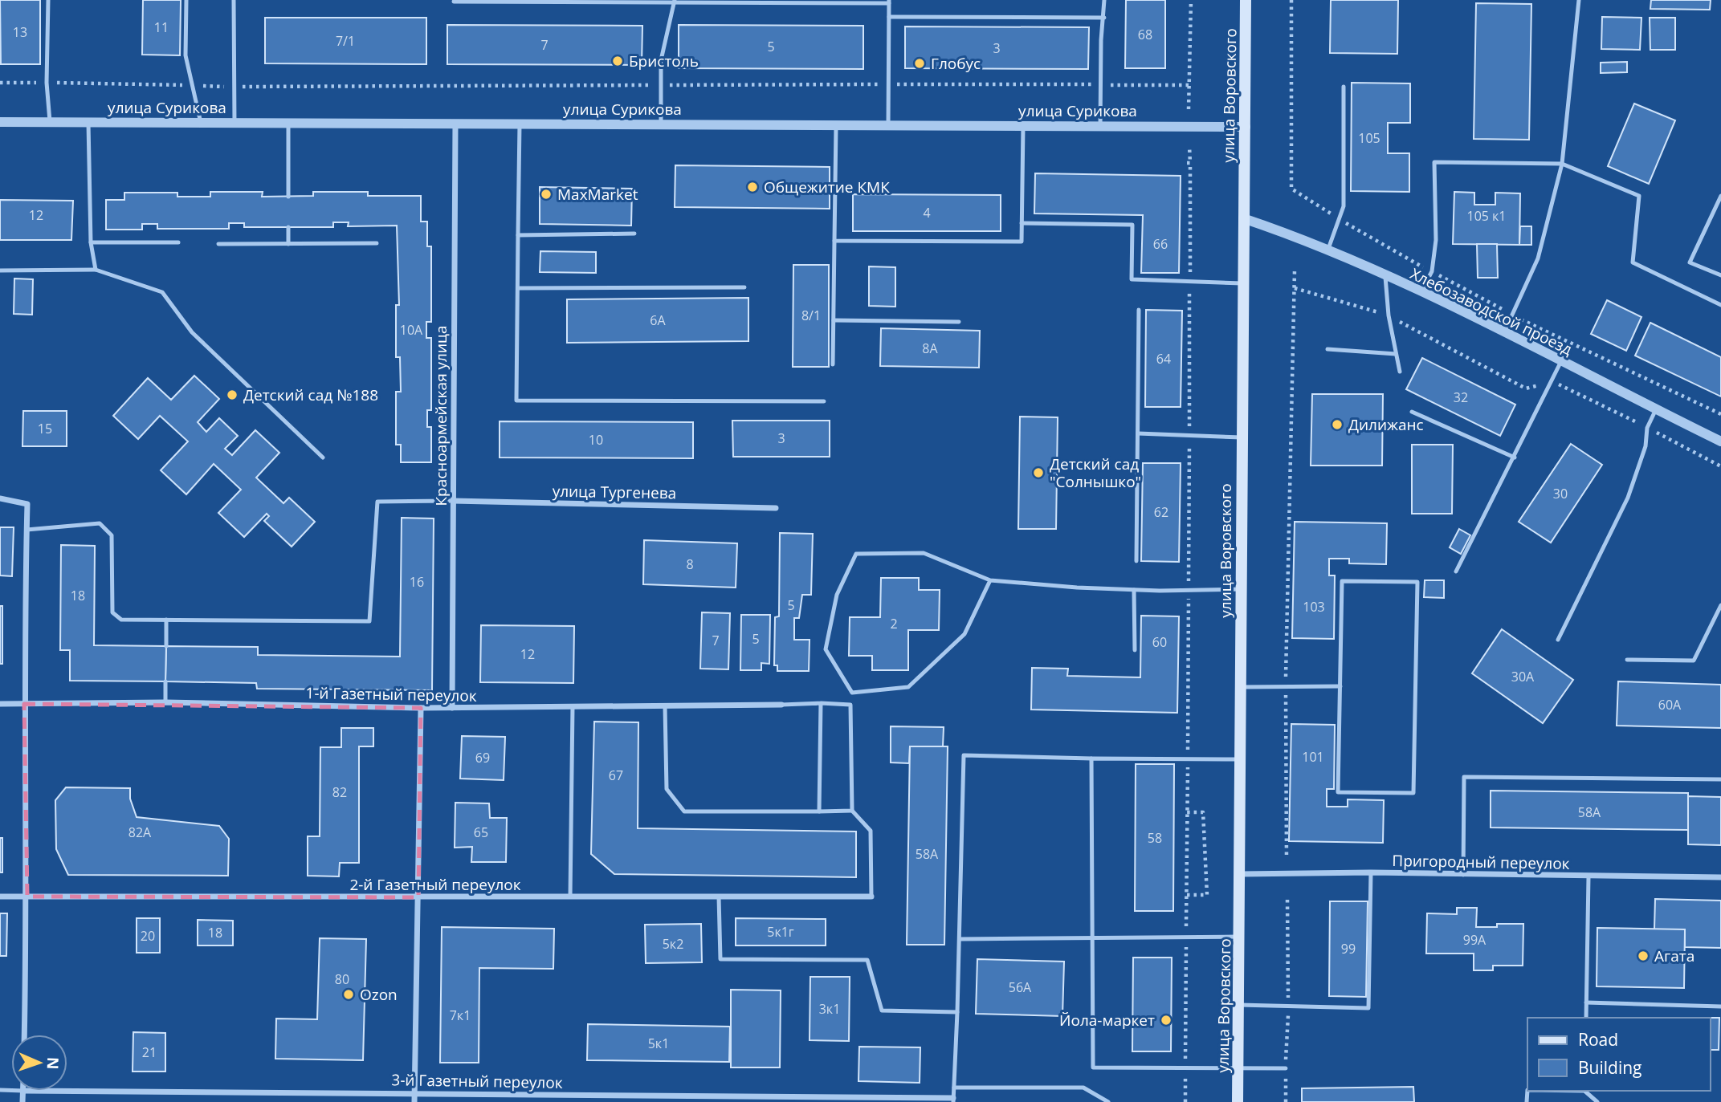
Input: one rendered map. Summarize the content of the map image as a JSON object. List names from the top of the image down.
{
  "streets": {
    "main road": ["улица Воровского"],
    "street": [
      "улица Сурикова",
      "Хлебозаводской проезд",
      "Красноармейская улица",
      "улица Тургенева",
      "1-й Газетный переулок",
      "Пригородный переулок",
      "2-й Газетный переулок",
      "3-й Газетный переулок"
    ]
  },
  "crossings": [
    ["улица Воровского", "улица Сурикова"],
    ["улица Воровского", "Хлебозаводской проезд"],
    ["улица Воровского", "Пригородный переулок"],
    ["улица Сурикова", "Красноармейская улица"],
    ["Красноармейская улица", "улица Тургенева"],
    ["Красноармейская улица", "1-й Газетный переулок"]
  ],
  "places": [
    "Бристоль",
    "Глобус",
    "Общежитие КМК",
    "MaxMarket",
    "Детский сад №188",
    "Дилижанс",
    "Детский сад \"Солнышко\"",
    "Агата",
    "Ozon",
    "Йола-маркет"
  ],
  "house_numbers": [
    "11",
    "13",
    "68",
    "7/1",
    "7",
    "5",
    "3",
    "105",
    "4",
    "12",
    "105 к1",
    "66",
    "8/1",
    "6А",
    "10А",
    "8А",
    "64",
    "32",
    "15",
    "3",
    "10",
    "30",
    "62",
    "8",
    "16",
    "18",
    "5",
    "103",
    "2",
    "5",
    "7",
    "60",
    "12",
    "30А",
    "60А",
    "101",
    "69",
    "67",
    "82",
    "58А",
    "82А",
    "65",
    "58",
    "58А",
    "5к1г",
    "18",
    "20",
    "99А",
    "5к2",
    "99",
    "80",
    "56А",
    "3к1",
    "7к1",
    "5к1",
    "21"
  ],
  "legend": ["Road", "Building"],
  "north": "right"
}
